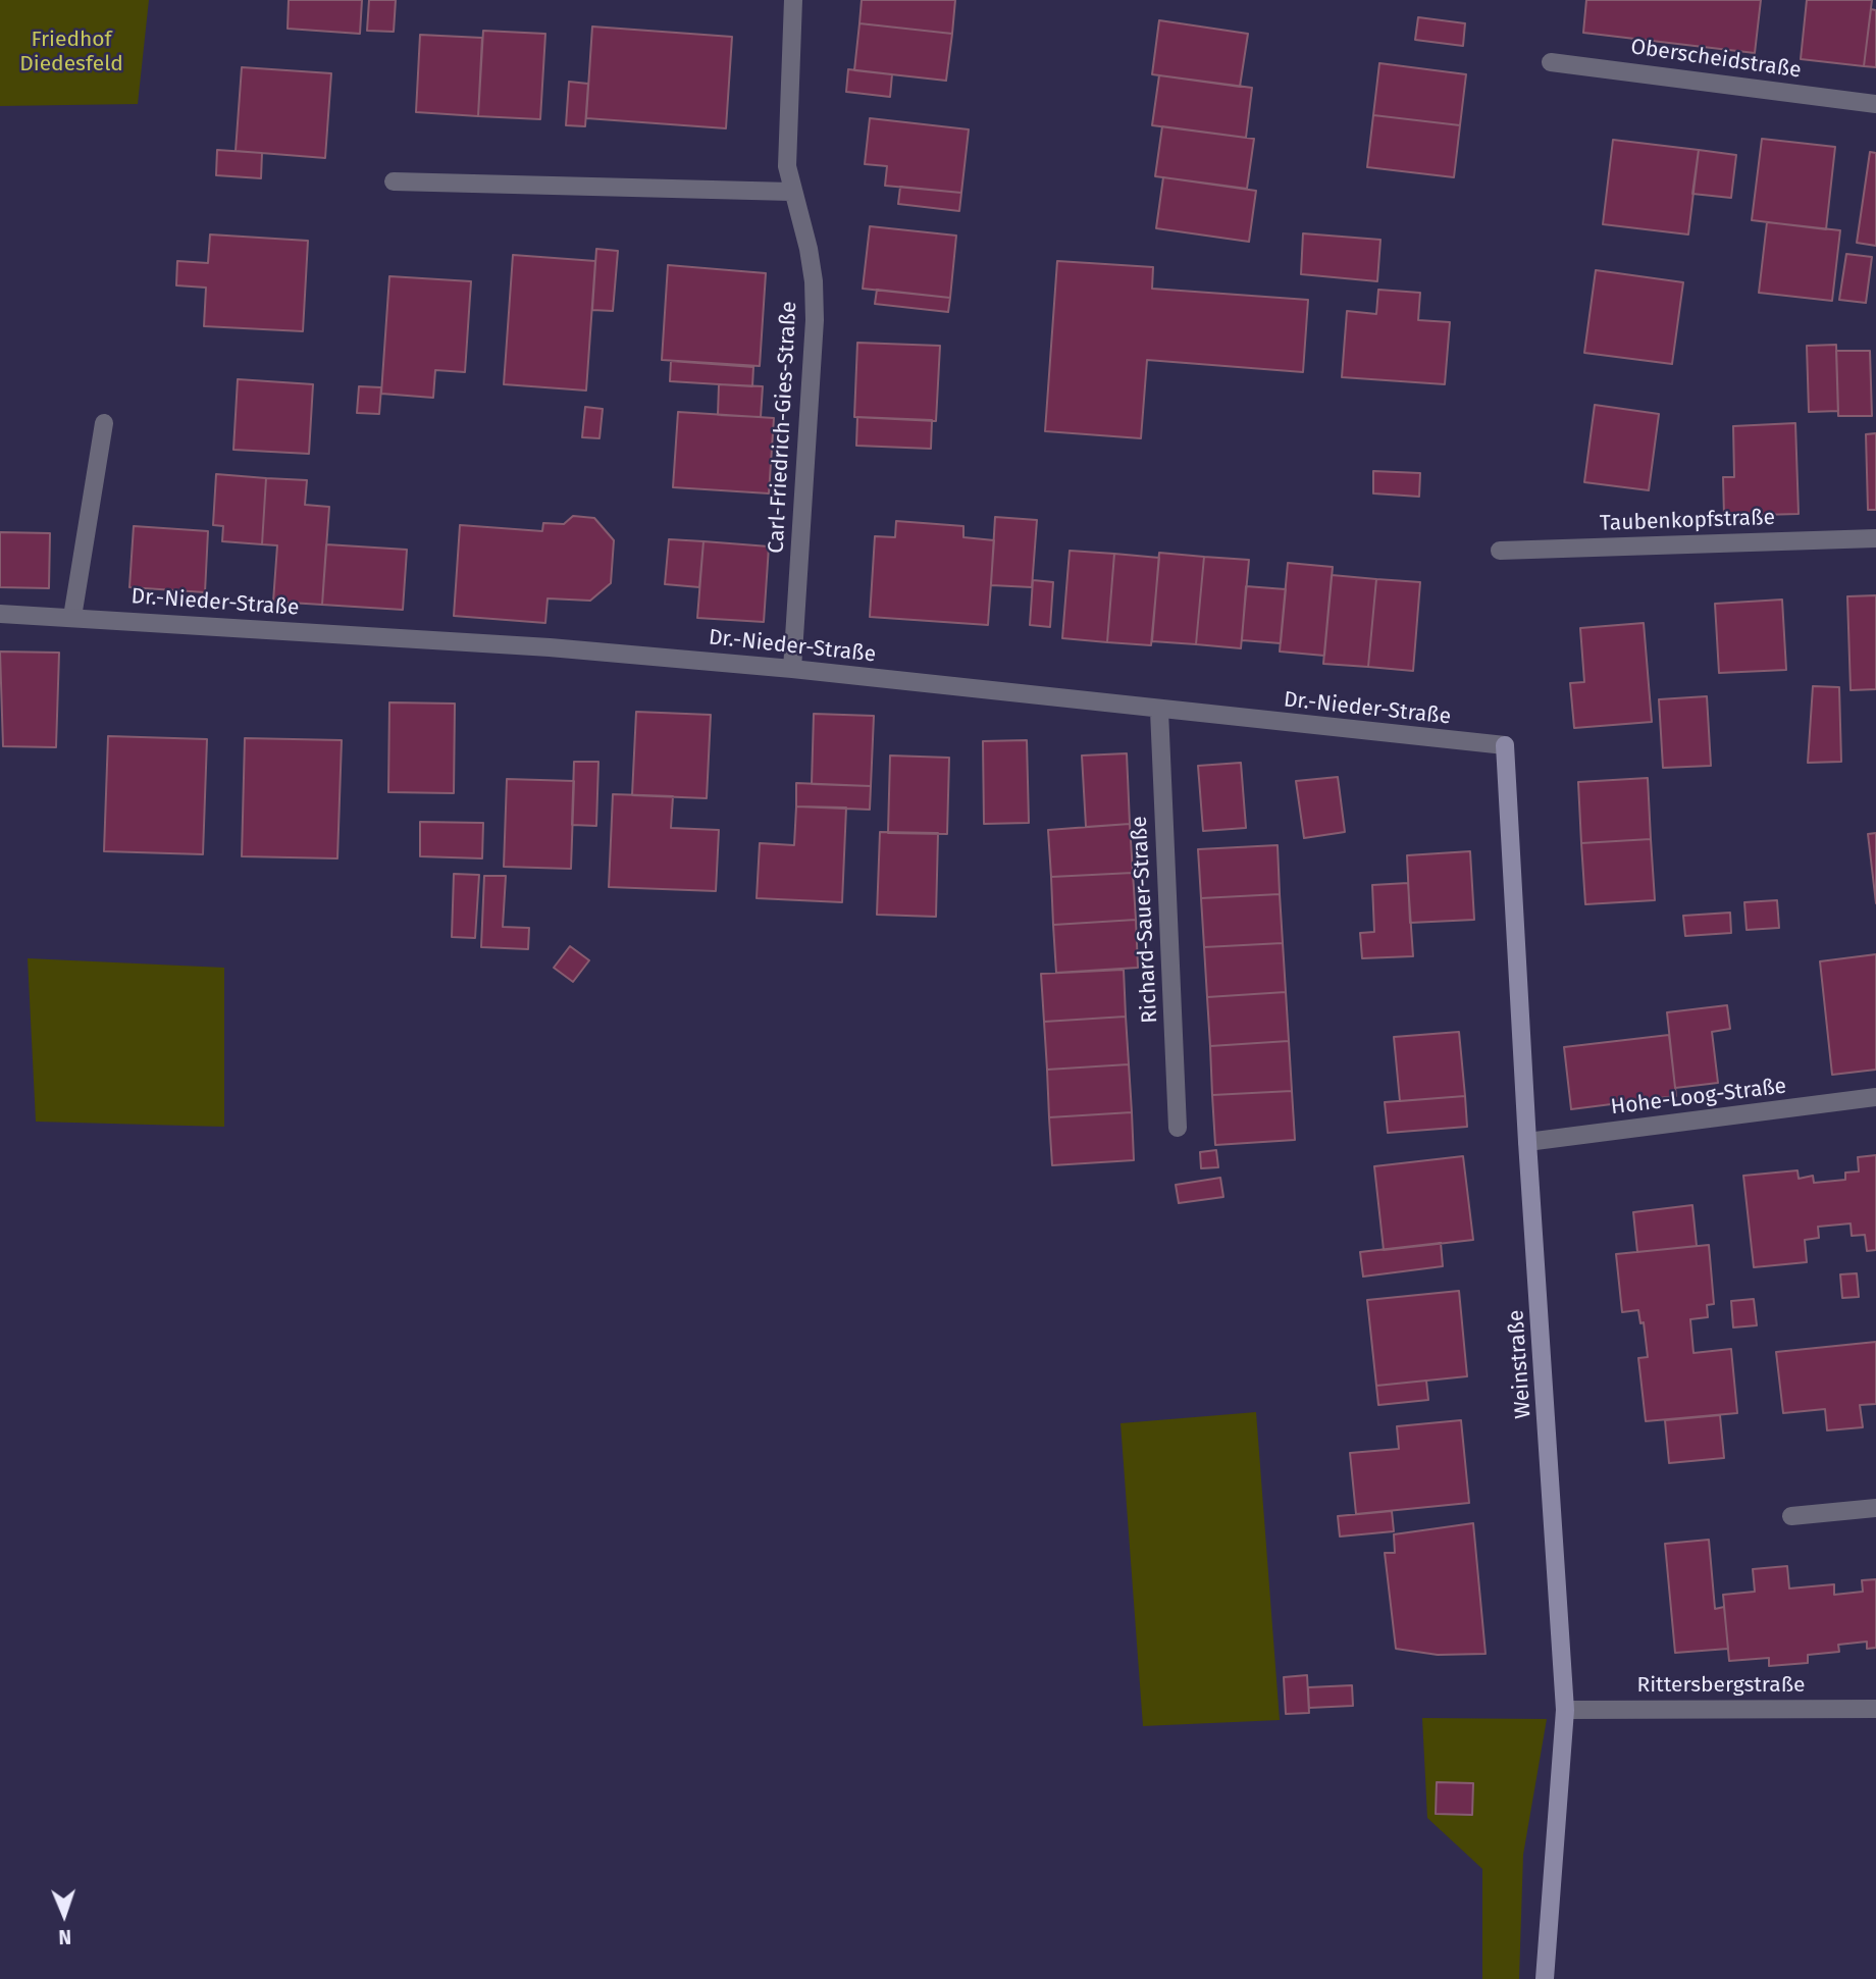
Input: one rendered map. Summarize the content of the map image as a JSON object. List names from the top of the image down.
{
  "streets": {
    "street": [
      "Oberscheidstraße",
      "Carl-Friedrich-Gies-Straße",
      "Taubenkopfstraße",
      "Dr.-Nieder-Straße",
      "Richard-Sauer-Straße",
      "Hohe-Loog-Straße",
      "Weinstraße",
      "Rittersbergstraße"
    ]
  },
  "crossings": [
    ["Carl-Friedrich-Gies-Straße", "Dr.-Nieder-Straße"],
    ["Dr.-Nieder-Straße", "Richard-Sauer-Straße"],
    ["Dr.-Nieder-Straße", "Weinstraße"],
    ["Hohe-Loog-Straße", "Weinstraße"],
    ["Weinstraße", "Rittersbergstraße"]
  ],
  "parks": ["Friedhof Diedesfeld"],
  "north": "bottom"
}
